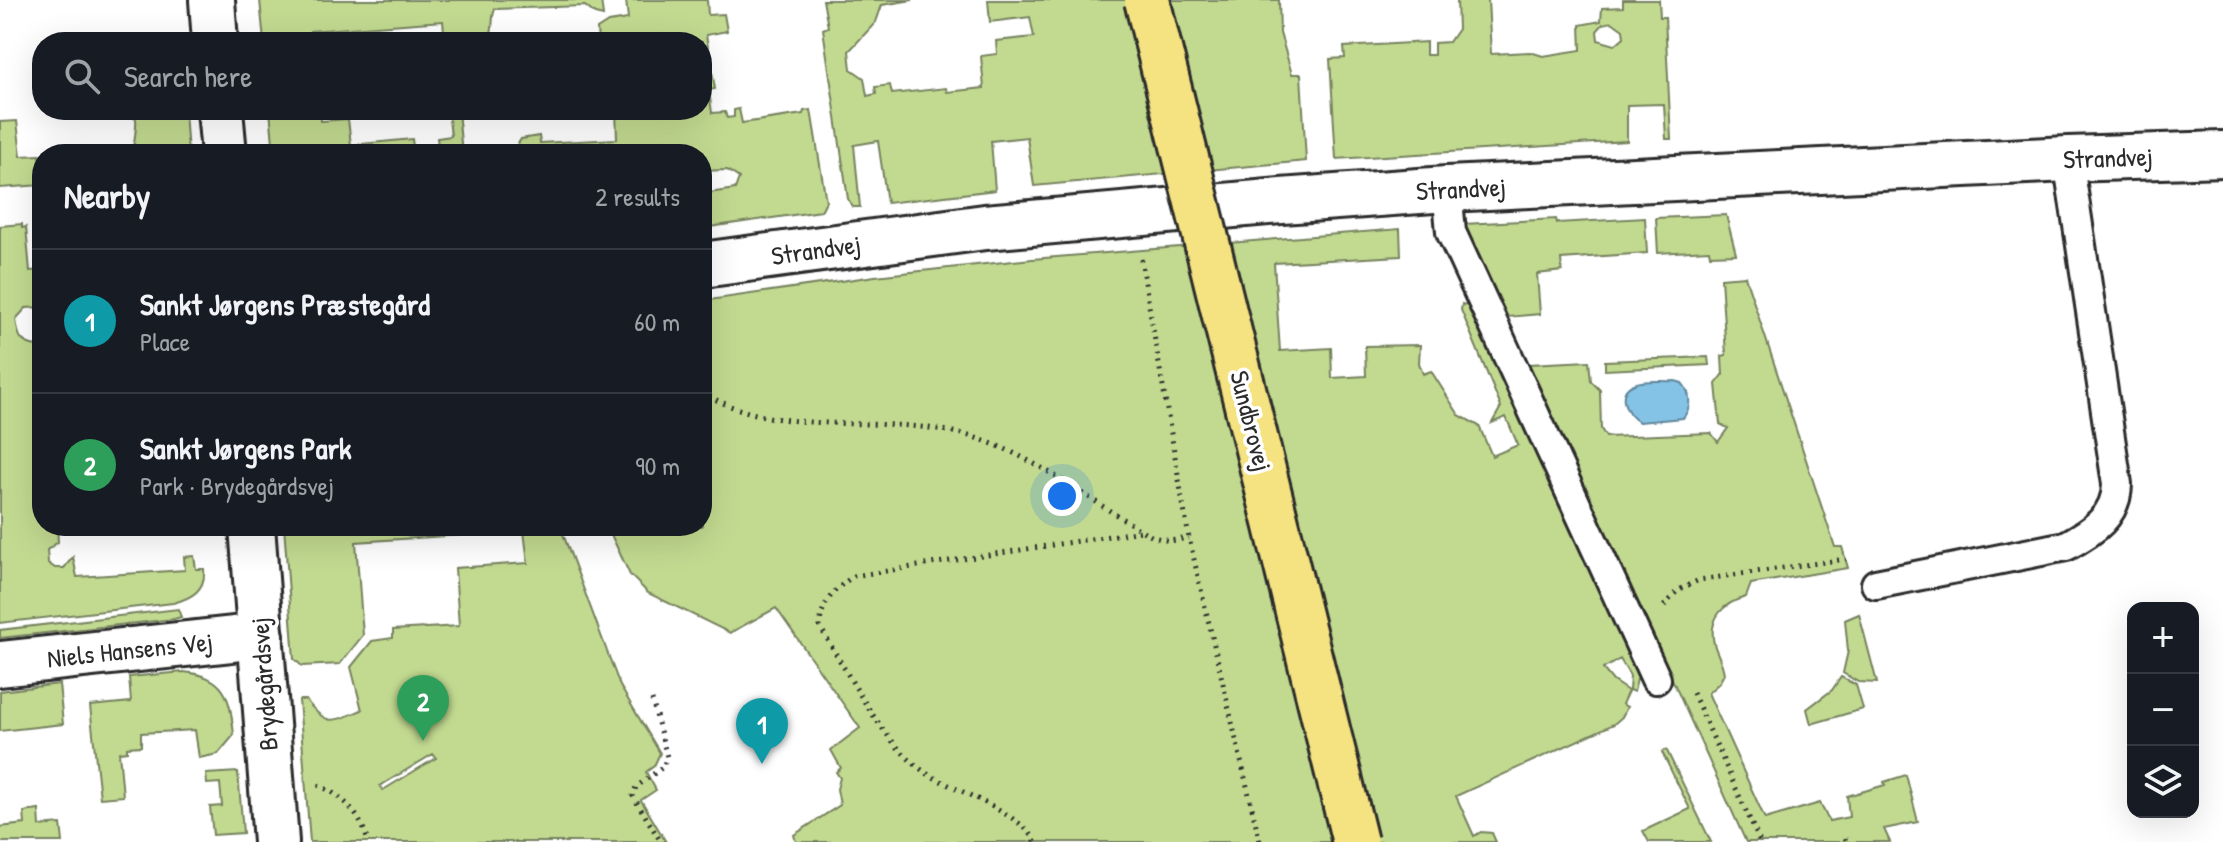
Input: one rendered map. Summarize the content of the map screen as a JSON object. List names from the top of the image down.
{
  "streets": {
    "main road": ["Sundbrovej"],
    "street": ["Strandvej", "Niels Hansens Vej", "Brydegårdsvej"]
  },
  "crossings": [
    ["Niels Hansens Vej", "Brydegårdsvej"]
  ],
  "page": {
    "search": "Search here",
    "heading": ["Nearby", "2 results"],
    "list": [
      {
        "mark": "1",
        "name": "Sankt Jørgens Præstegård",
        "note": "Place",
        "value": "60 m"
      },
      {
        "mark": "2",
        "name": "Sankt Jørgens Park",
        "note": "Park · Brydegårdsvej",
        "value": "90 m"
      }
    ],
    "map_buttons": ["+", "−"],
    "pins": ["2", "1"]
  }
}
